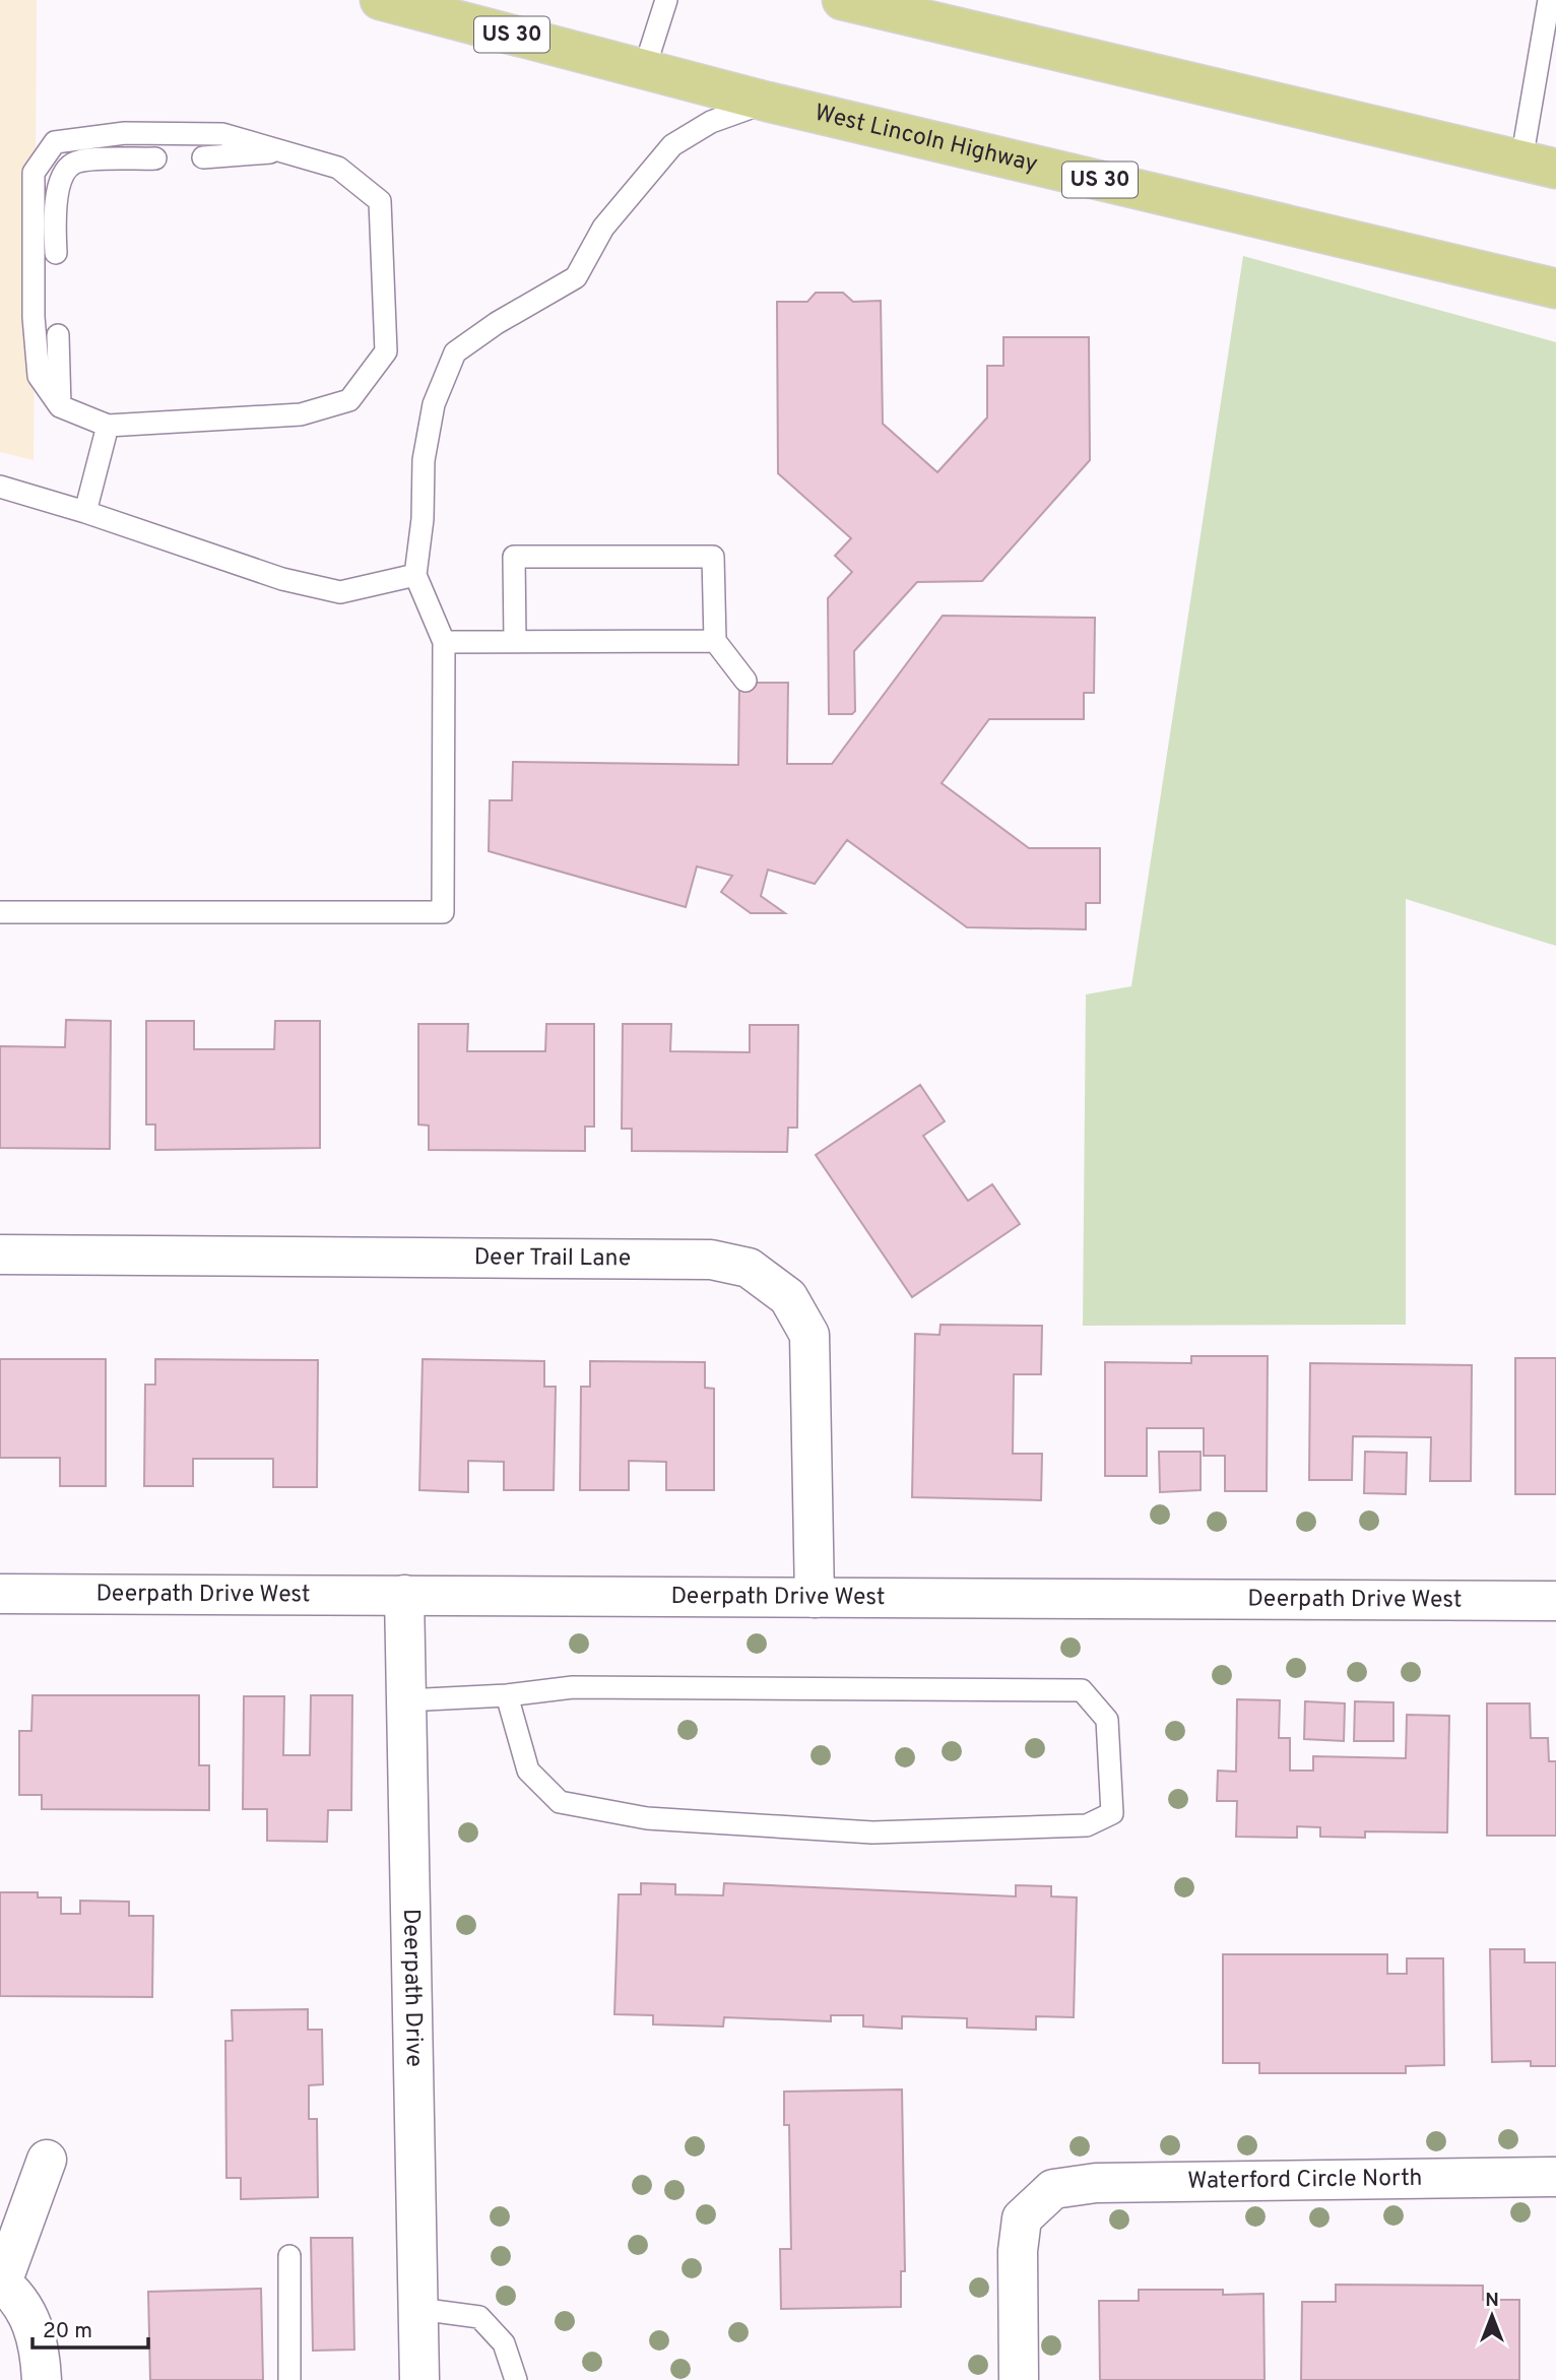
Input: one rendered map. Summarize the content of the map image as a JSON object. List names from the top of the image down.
{
  "streets": {
    "main road": ["US 30", "West Lincoln Highway"],
    "street": [
      "Deer Trail Lane",
      "Deerpath Drive West",
      "Deerpath Drive",
      "Waterford Circle North"
    ]
  },
  "crossings": [
    ["Deer Trail Lane", "Deerpath Drive West"],
    ["Deerpath Drive West", "Deerpath Drive"]
  ],
  "scale_bar": "20 m",
  "north": "top"
}
